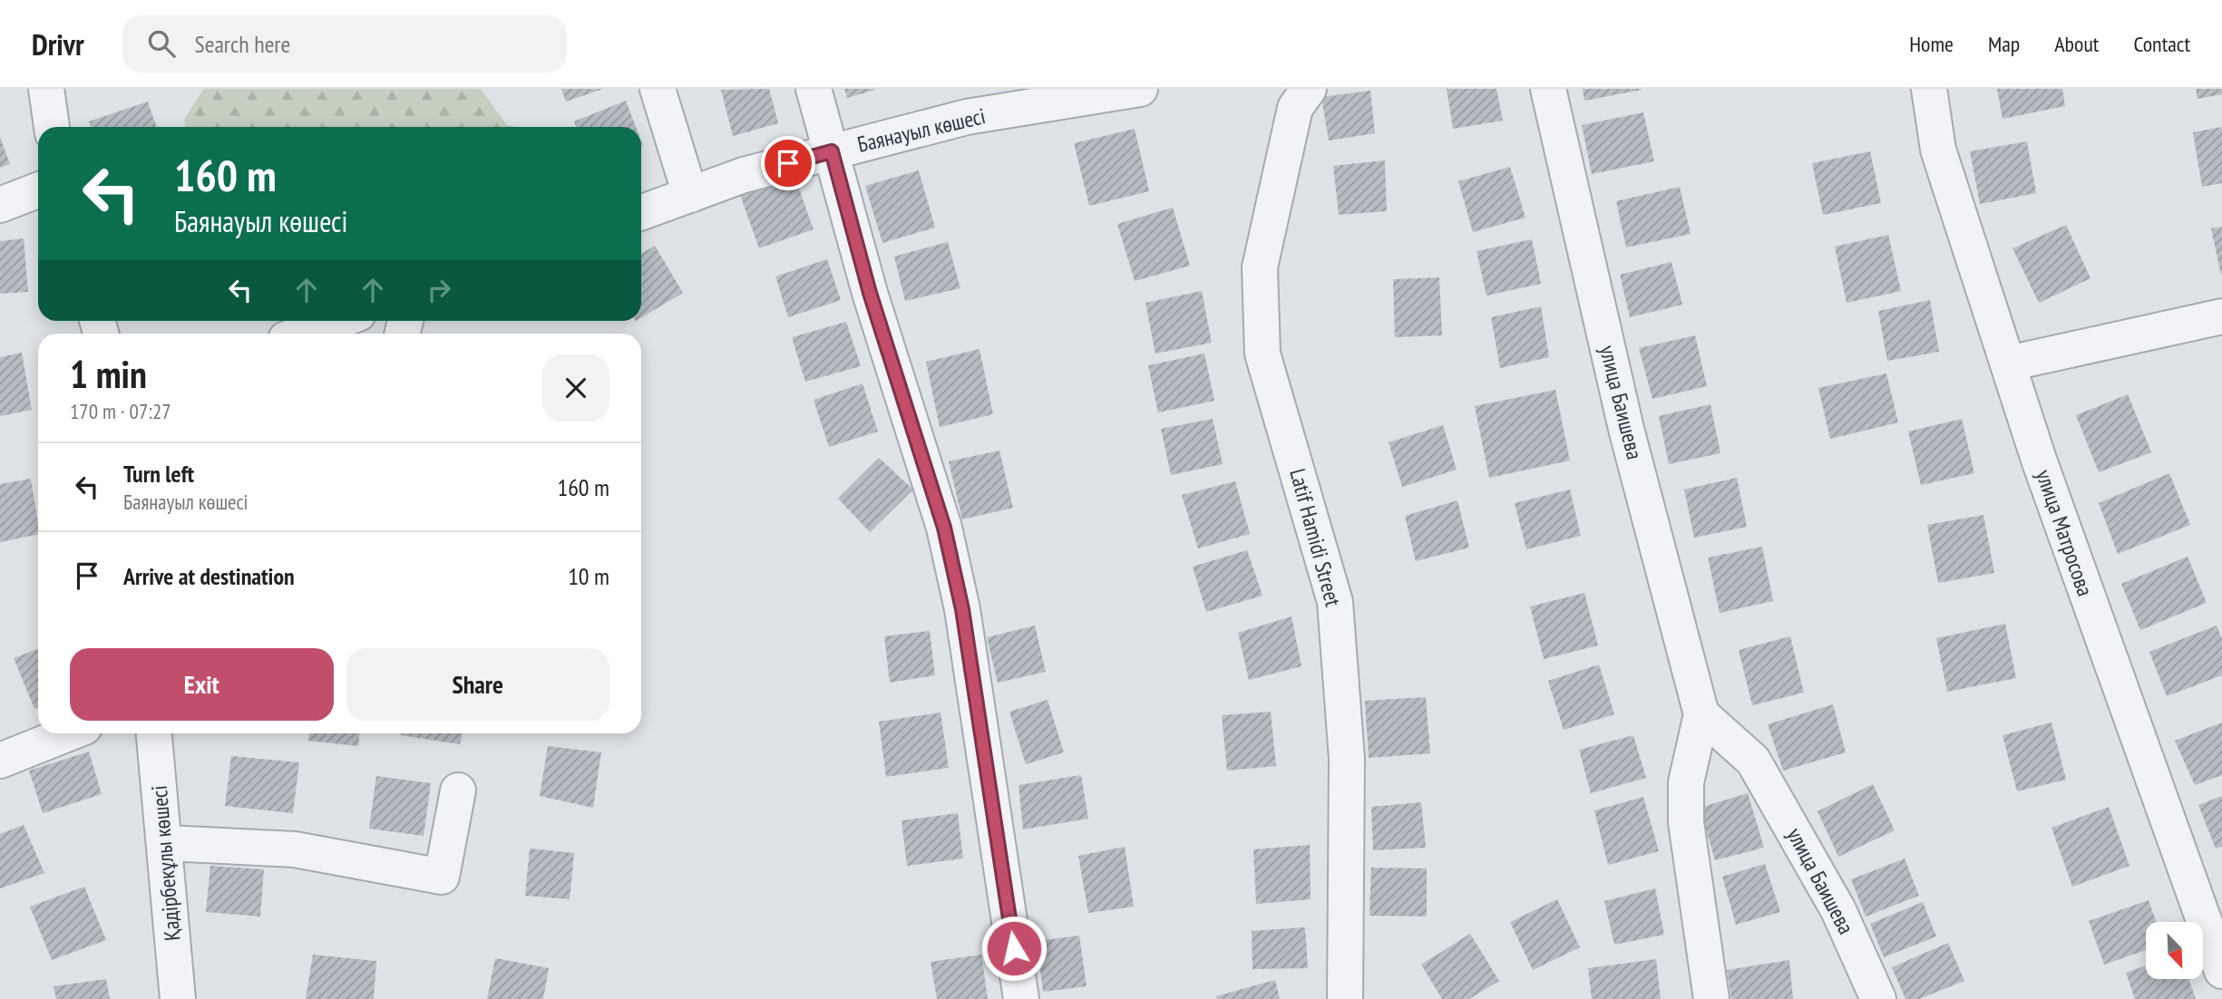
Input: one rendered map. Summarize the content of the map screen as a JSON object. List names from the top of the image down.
{
  "streets": {
    "street": [
      "Баянауыл көшесі",
      "улица Баишева",
      "улица Матросова",
      "Latif Hamidi Street",
      "Қадірбекұлы көшесі"
    ]
  },
  "north": "bottom right",
  "page": {
    "header": "Drivr",
    "search": "Search here",
    "nav": [
      "Home",
      "Map",
      "About",
      "Contact"
    ],
    "turn": ["160 m", "Баянауыл көшесі"],
    "heading": ["1 min", "170 m · 07:27"],
    "list": [
      {
        "name": "Turn left",
        "note": "Баянауыл көшесі",
        "value": "160 m"
      },
      {
        "name": "Arrive at destination",
        "value": "10 m"
      }
    ],
    "buttons": ["Exit", "Share"]
  }
}
